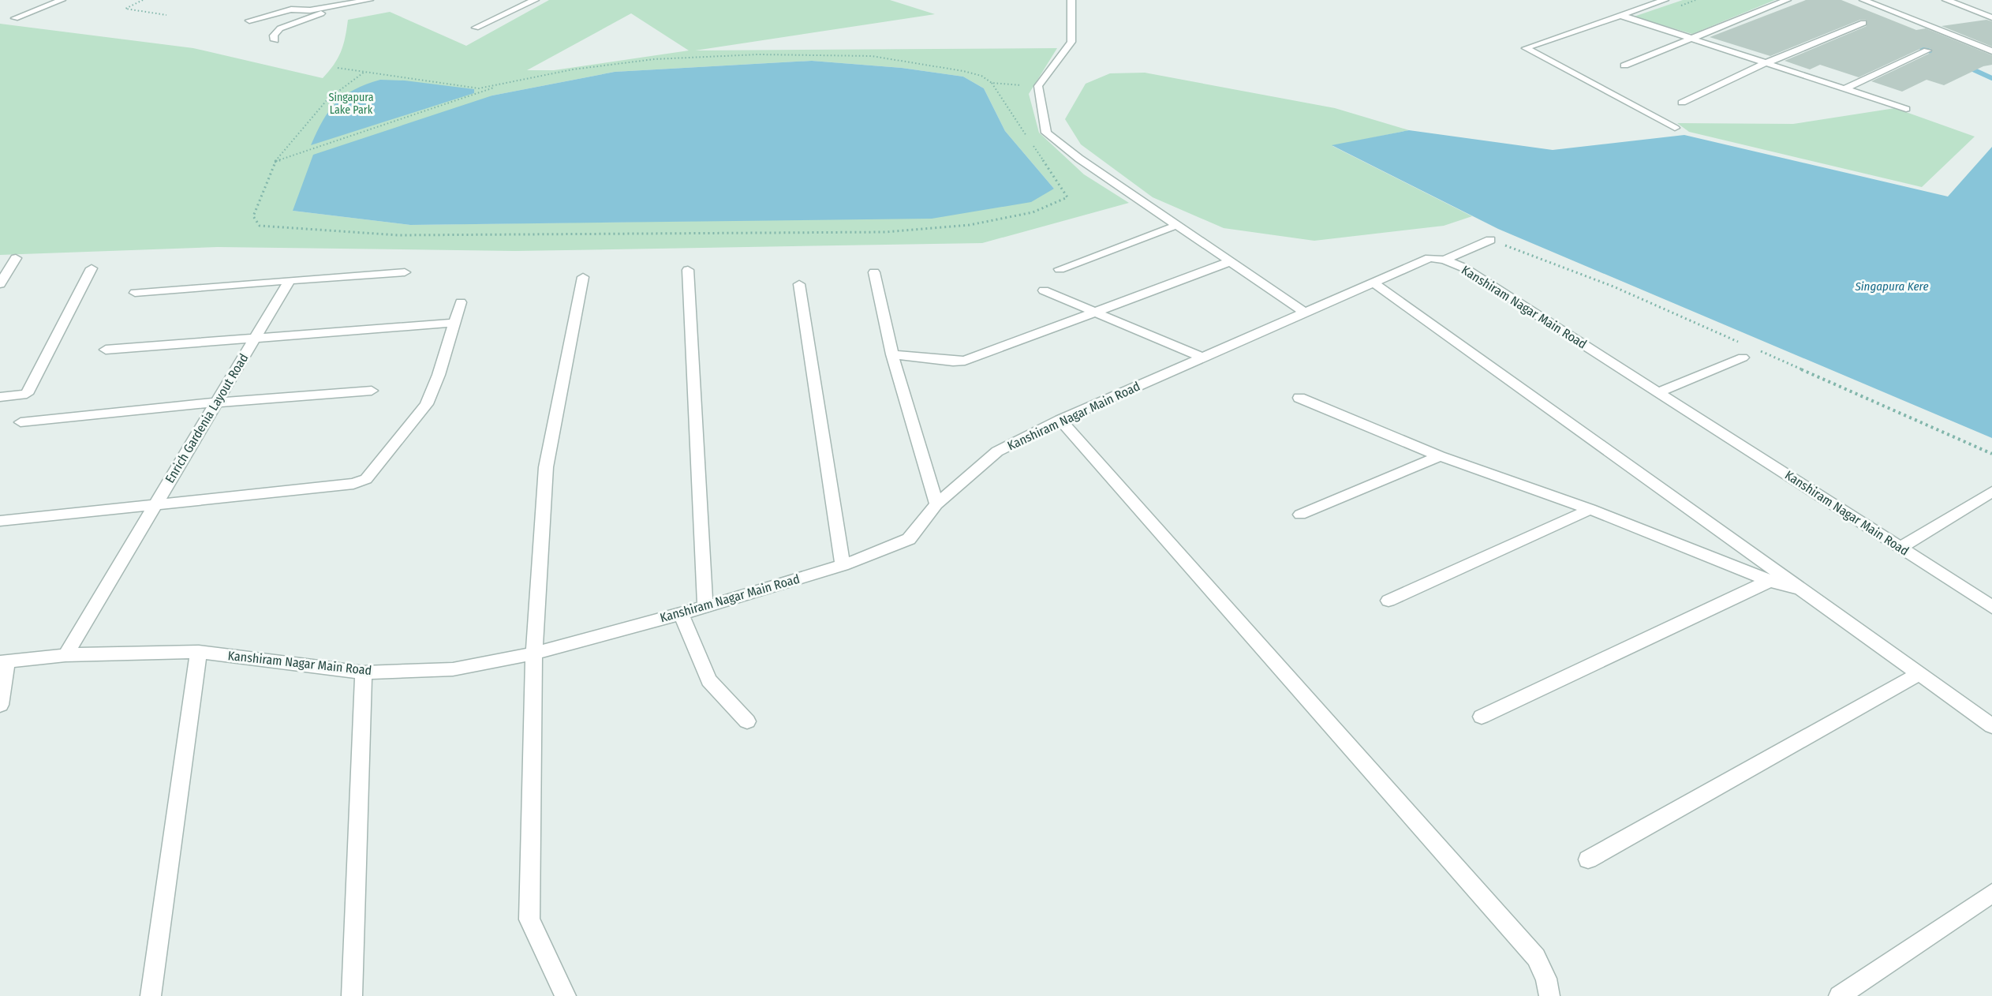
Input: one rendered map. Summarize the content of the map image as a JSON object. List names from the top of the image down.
{
  "streets": {
    "street": ["Kanshiram Nagar Main Road", "Enrich Gardenia Layout Road"]
  },
  "crossings": [
    ["Kanshiram Nagar Main Road", "Enrich Gardenia Layout Road"]
  ],
  "water": ["Singapura Kere"],
  "parks": ["Singapura Lake Park"]
}
